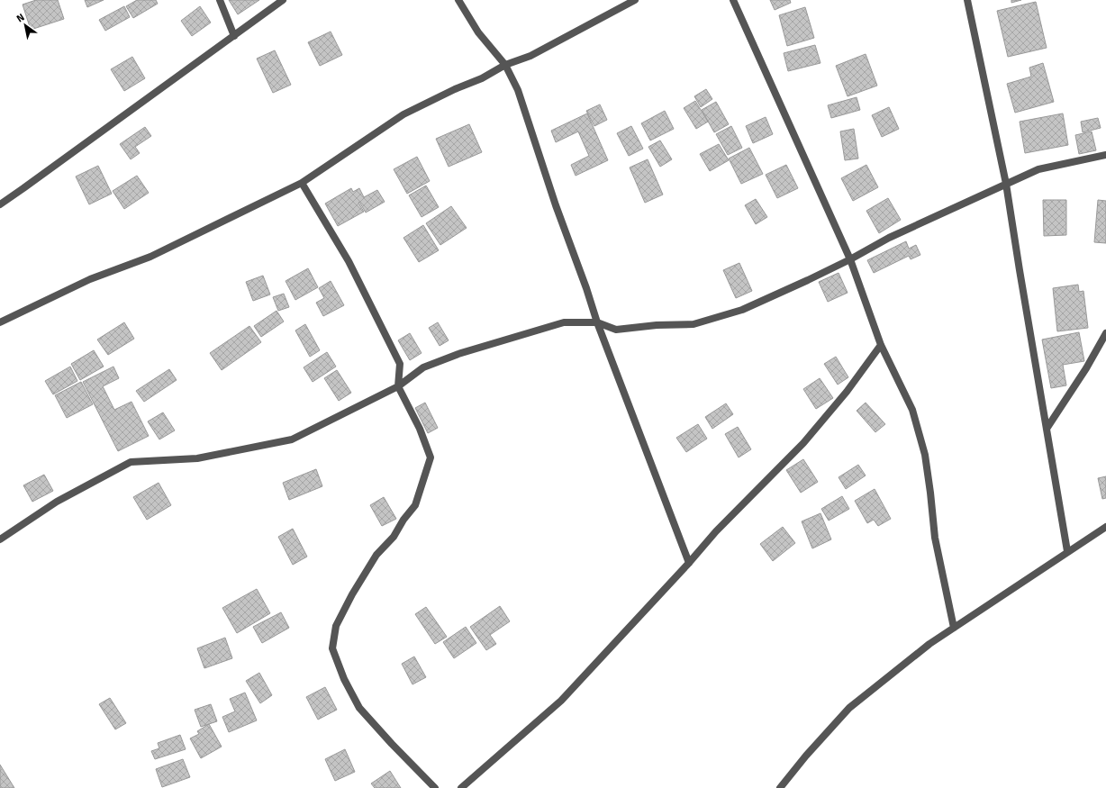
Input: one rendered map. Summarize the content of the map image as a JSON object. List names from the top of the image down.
{
  "north": "top left"
}
